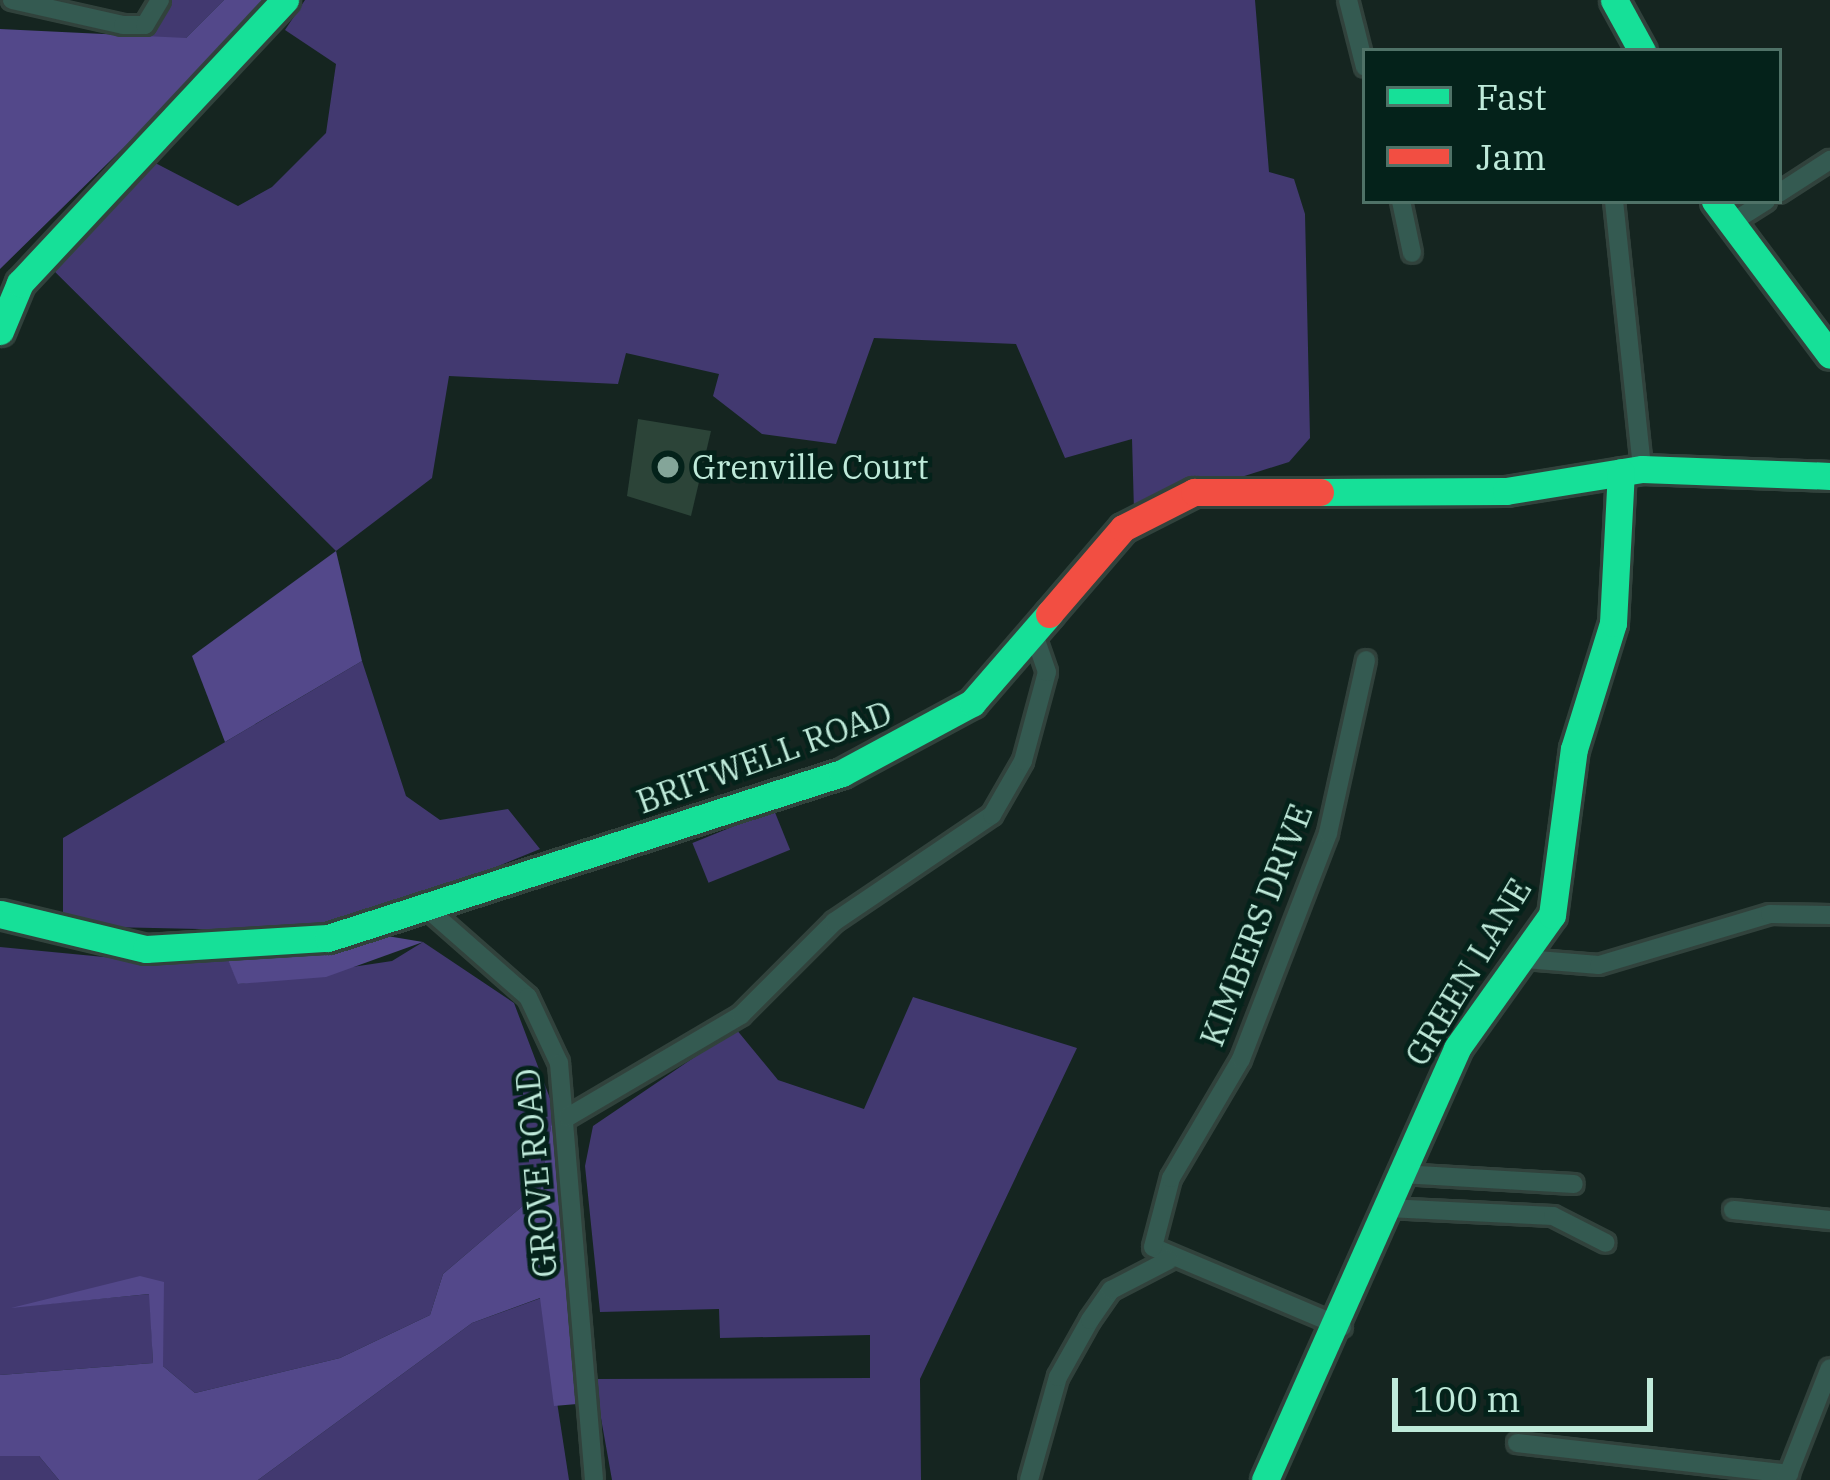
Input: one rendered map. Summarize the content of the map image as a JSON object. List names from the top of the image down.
{
  "streets": {
    "street": [
      "BRITWELL ROAD",
      "KIMBERS DRIVE",
      "GREEN LANE",
      "GROVE ROAD"
    ]
  },
  "crossings": [
    ["BRITWELL ROAD", "GREEN LANE"],
    ["BRITWELL ROAD", "GROVE ROAD"]
  ],
  "places": ["Grenville Court"],
  "legend": ["Fast", "Jam"],
  "scale_bar": "100 m"
}
